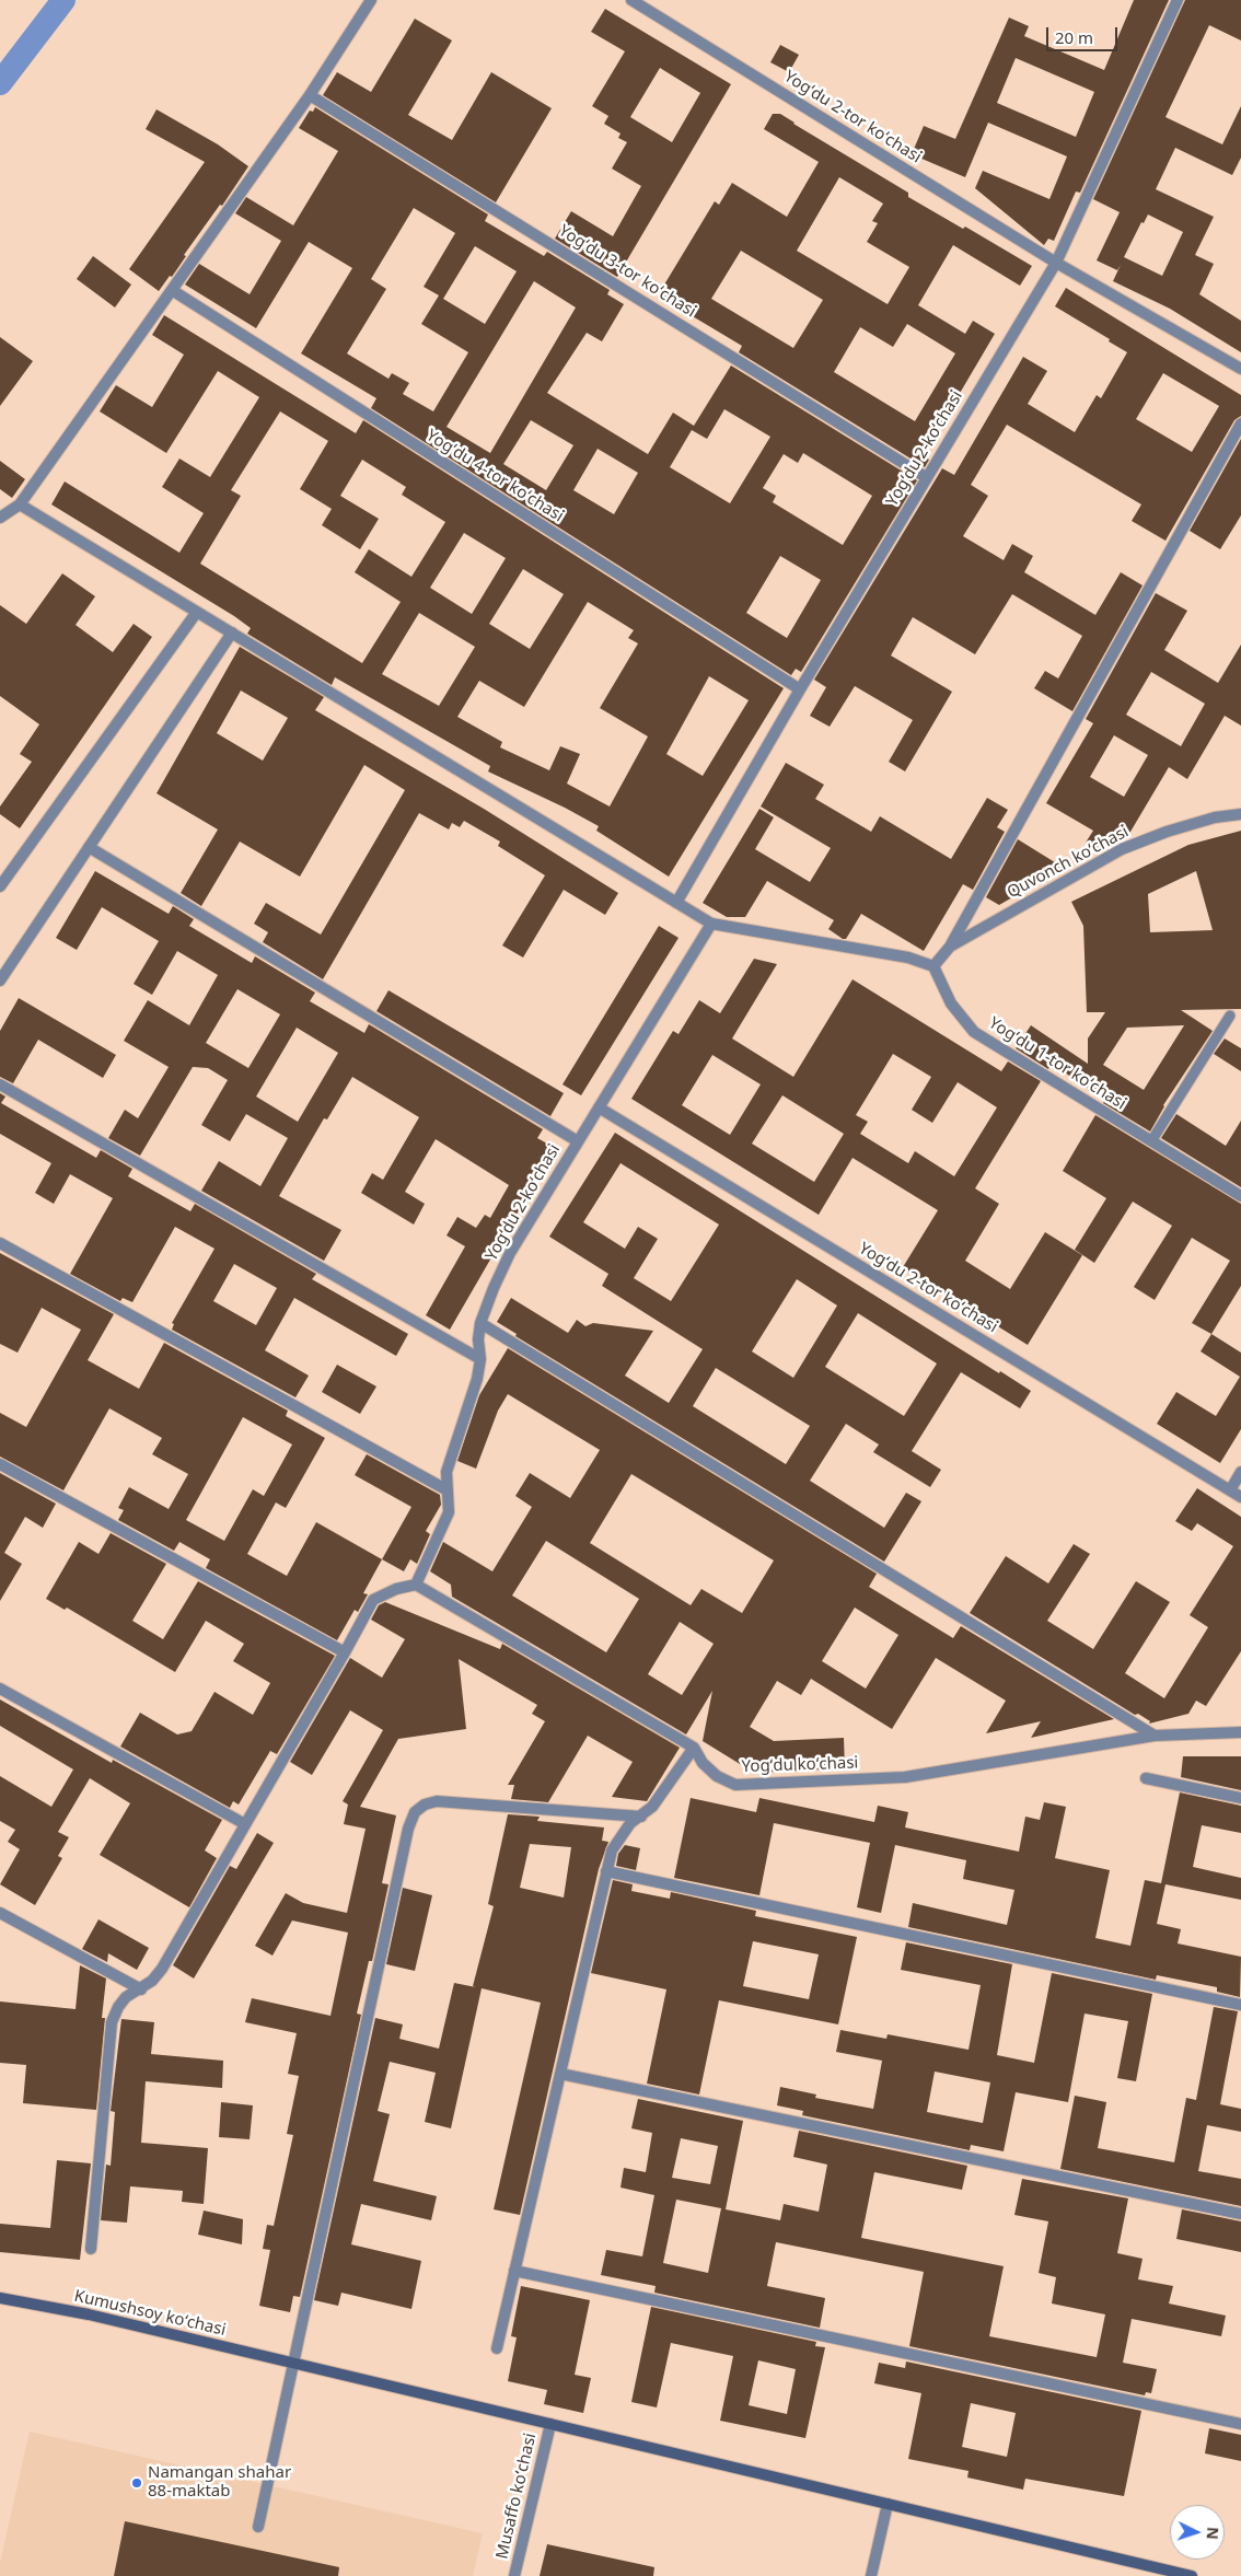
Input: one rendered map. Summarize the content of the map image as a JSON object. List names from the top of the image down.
{
  "streets": {
    "street": [
      "Yogʻdu 2-tor koʻchasi",
      "Yogʻdu 3-tor koʻchasi",
      "Yogʻdu 2-koʻchasi",
      "Yogʻdu 4-tor koʻchasi",
      "Quvonch koʻchasi",
      "Yogʻdu 1-tor koʻchasi",
      "Yogʻdu koʻchasi",
      "Kumushsoy koʻchasi",
      "Musaffo koʻchasi"
    ]
  },
  "crossings": [
    ["Yogʻdu 2-tor koʻchasi", "Yogʻdu 2-koʻchasi"],
    ["Yogʻdu 3-tor koʻchasi", "Yogʻdu 2-koʻchasi"],
    ["Yogʻdu 2-koʻchasi", "Yogʻdu 4-tor koʻchasi"],
    ["Yogʻdu 2-koʻchasi", "Yogʻdu koʻchasi"],
    ["Kumushsoy koʻchasi", "Musaffo koʻchasi"]
  ],
  "places": ["Namangan shahar 88-maktab"],
  "scale_bar": "20 m",
  "north": "right"
}
